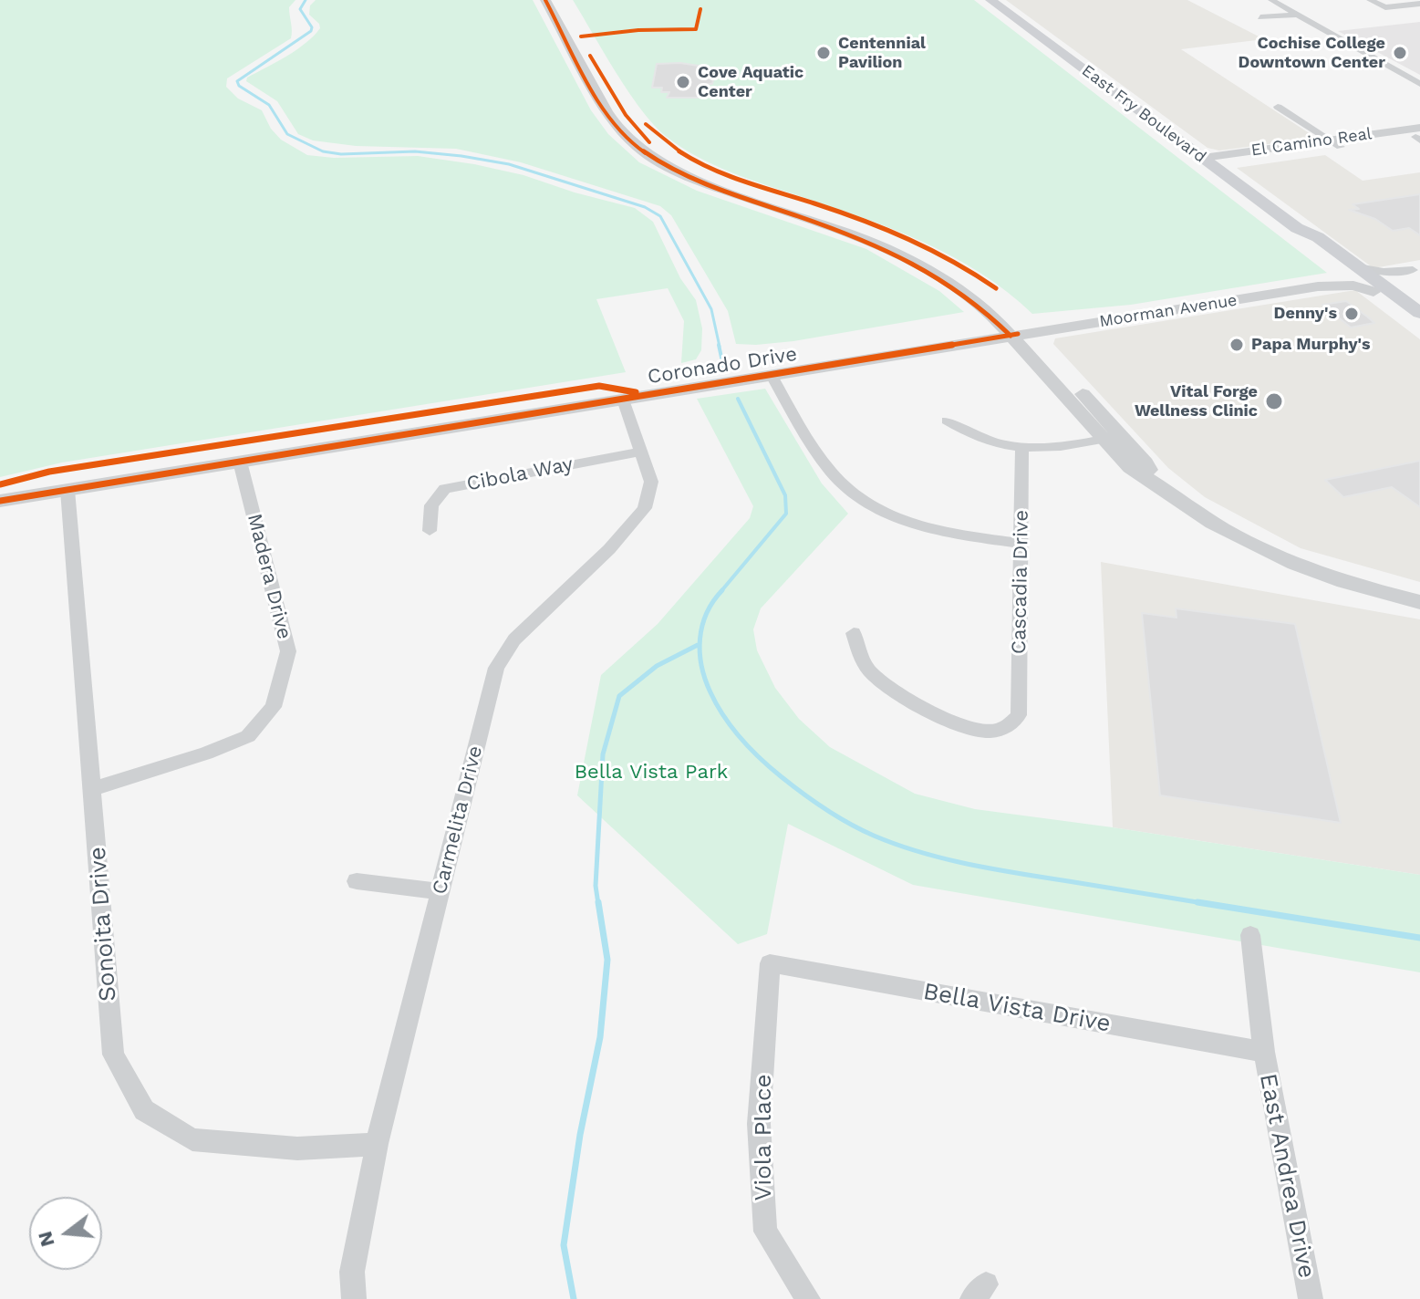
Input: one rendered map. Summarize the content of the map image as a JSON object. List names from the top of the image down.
{
  "streets": {
    "main road": ["East Fry Boulevard"],
    "street": [
      "El Camino Real",
      "Moorman Avenue",
      "Coronado Drive",
      "Cibola Way",
      "Madera Drive",
      "Cascadia Drive",
      "Carmelita Drive",
      "Sonoita Drive",
      "Bella Vista Drive",
      "Viola Place",
      "East Andrea Drive"
    ]
  },
  "crossings": [
    ["East Fry Boulevard", "El Camino Real"],
    ["East Fry Boulevard", "Moorman Avenue"],
    ["Moorman Avenue", "Coronado Drive"],
    ["Coronado Drive", "Madera Drive"],
    ["Coronado Drive", "Carmelita Drive"],
    ["Coronado Drive", "Sonoita Drive"],
    ["Cibola Way", "Carmelita Drive"],
    ["Madera Drive", "Sonoita Drive"],
    ["Carmelita Drive", "Sonoita Drive"],
    ["Bella Vista Drive", "Viola Place"],
    ["Bella Vista Drive", "East Andrea Drive"]
  ],
  "parks": ["Bella Vista Park"],
  "places": [
    "Centennial Pavilion",
    "Cochise College Downtown Center",
    "Cove Aquatic Center",
    "Denny's",
    "Papa Murphy's",
    "Vital Forge Wellness Clinic"
  ],
  "north": "left"
}
